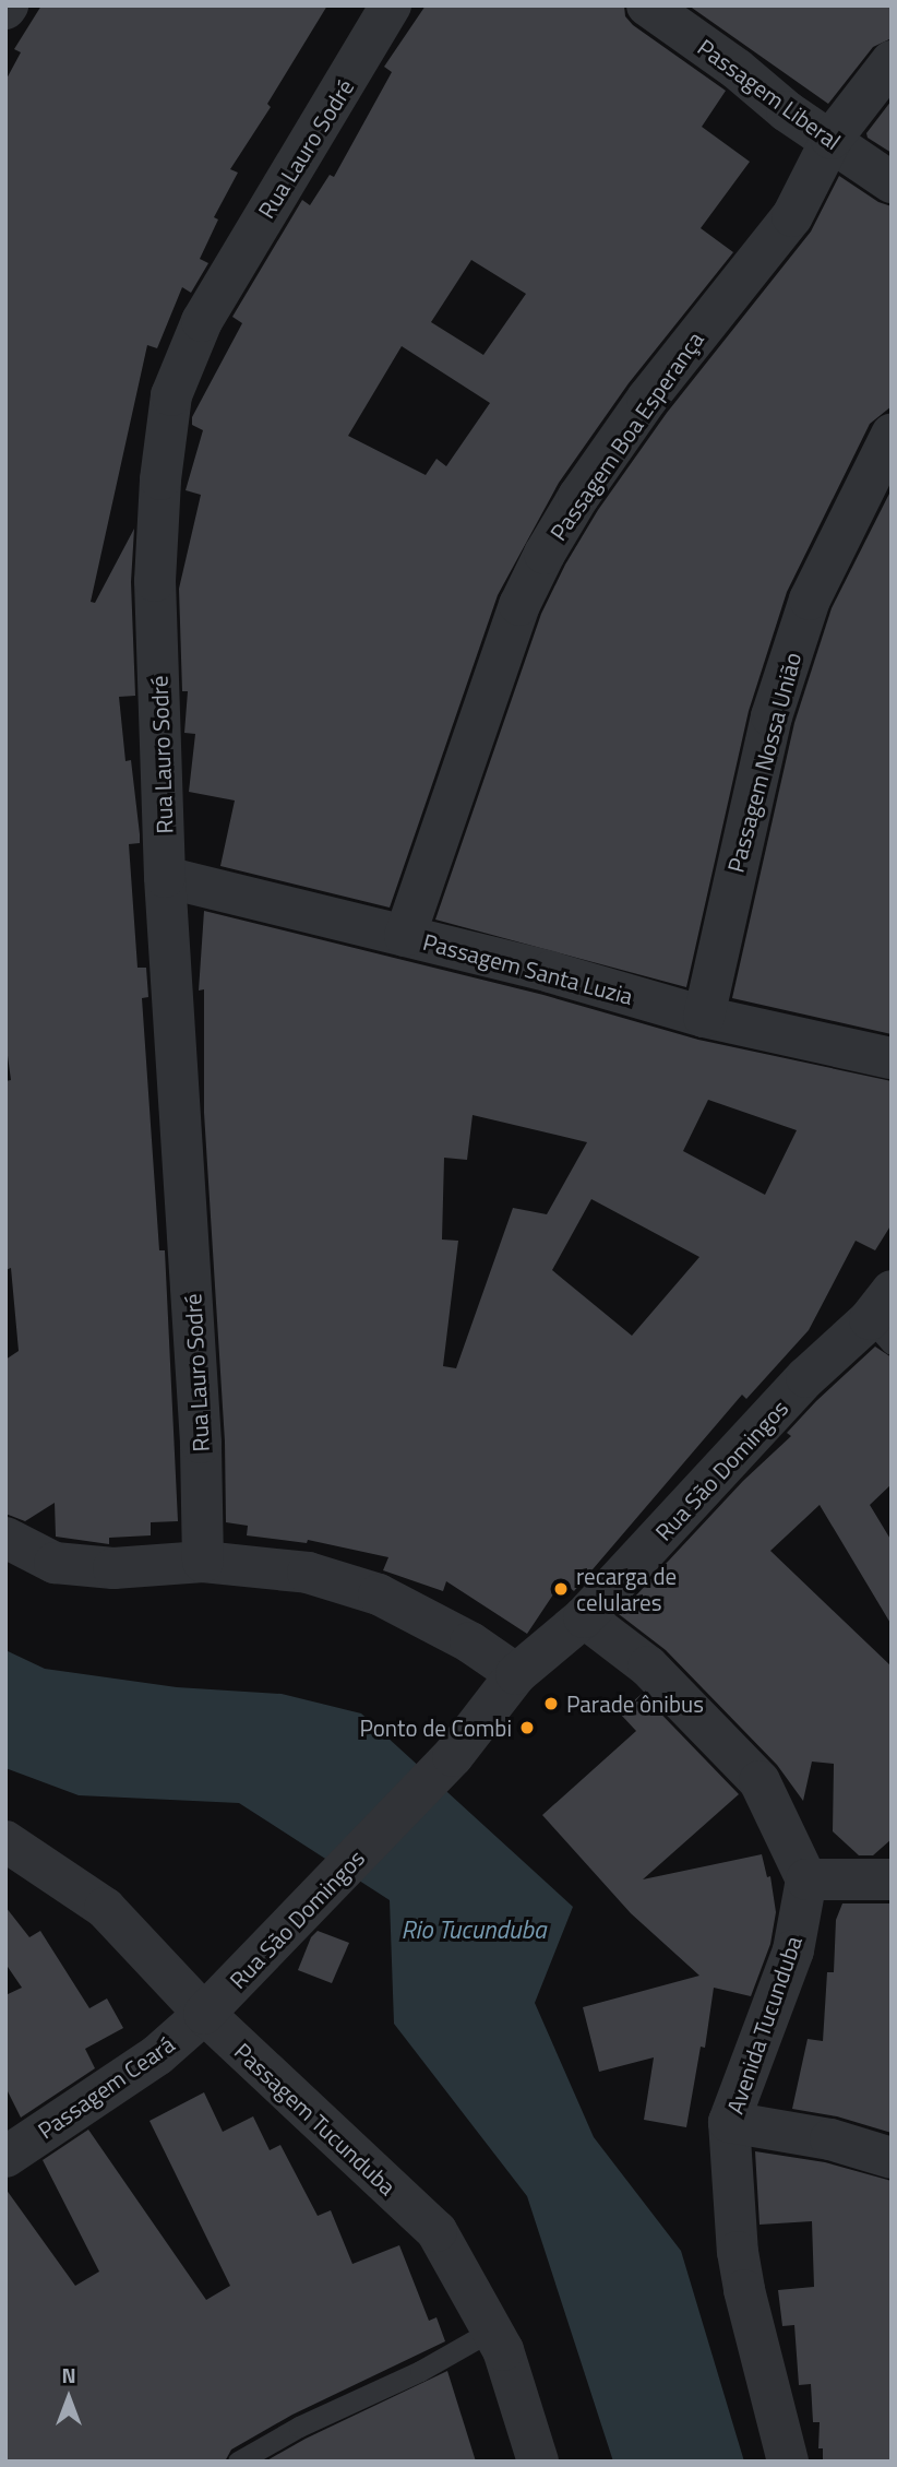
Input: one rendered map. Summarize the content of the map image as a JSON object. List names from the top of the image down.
{
  "streets": {
    "street": [
      "Passagem Liberal",
      "Rua Lauro Sodré",
      "Passagem Boa Esperança",
      "Passagem Nossa União",
      "Passagem Santa Luzia",
      "Rua São Domingos",
      "Avenida Tucunduba",
      "Passagem Ceará",
      "Passagem Tucunduba"
    ]
  },
  "crossings": [
    ["Passagem Liberal", "Passagem Boa Esperança"],
    ["Rua Lauro Sodré", "Passagem Santa Luzia"],
    ["Passagem Boa Esperança", "Passagem Santa Luzia"],
    ["Passagem Nossa União", "Passagem Santa Luzia"],
    ["Rua São Domingos", "Passagem Ceará"],
    ["Rua São Domingos", "Passagem Tucunduba"],
    ["Passagem Ceará", "Passagem Tucunduba"]
  ],
  "water": ["Rio Tucunduba"],
  "places": ["recarga de celulares", "Parade ônibus", "Ponto de Combi"],
  "north": "top"
}
